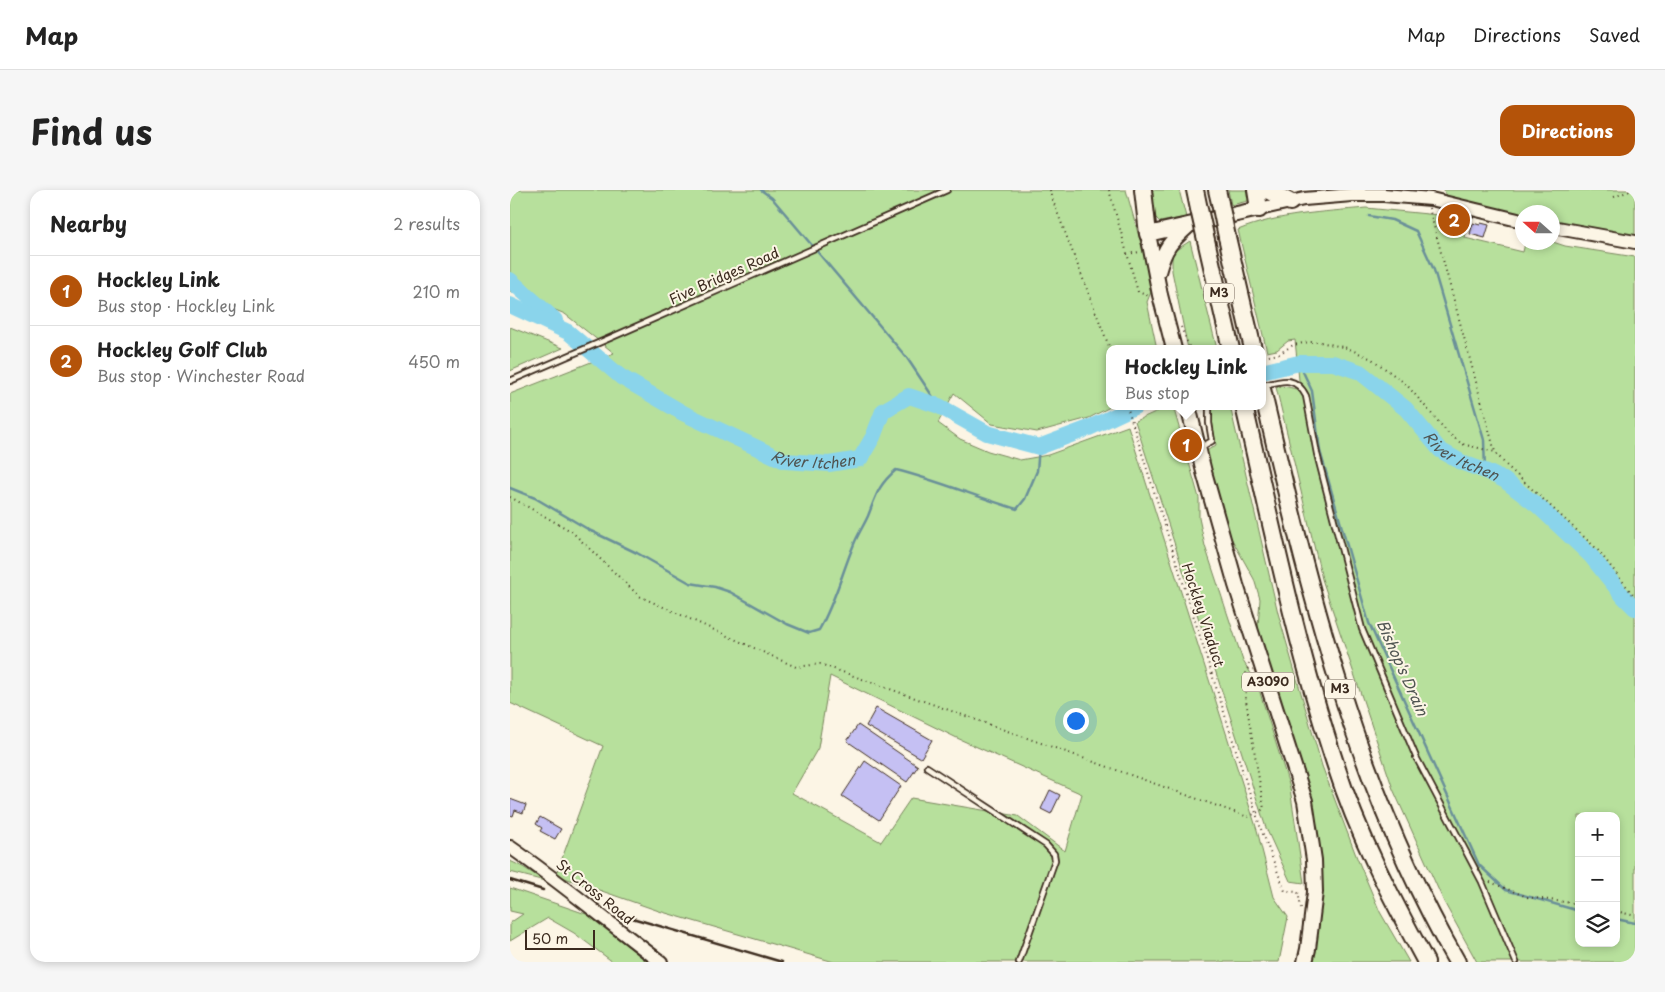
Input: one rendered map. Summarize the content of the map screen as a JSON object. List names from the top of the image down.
{
  "streets": {
    "highway": ["M3"],
    "main road": ["A3090", "St Cross Road"],
    "lane": ["Five Bridges Road"],
    "path": ["Hockley Viaduct"]
  },
  "water": ["River Itchen", "Bishop's Drain"],
  "scale_bar": "50 m",
  "north": "left",
  "page": {
    "header": "Map",
    "nav": ["Map", "Directions", "Saved"],
    "title": "Find us",
    "buttons": "Directions",
    "heading": ["Nearby", "2 results"],
    "pins": ["2", "1"],
    "list": [
      {
        "mark": "1",
        "name": "Hockley Link",
        "note": "Bus stop · Hockley Link",
        "value": "210 m"
      },
      {
        "mark": "2",
        "name": "Hockley Golf Club",
        "note": "Bus stop · Winchester Road",
        "value": "450 m"
      }
    ],
    "popup": ["Hockley Link", "Bus stop"],
    "map_buttons": ["+", "−"],
    "scale": "50 m"
  }
}
